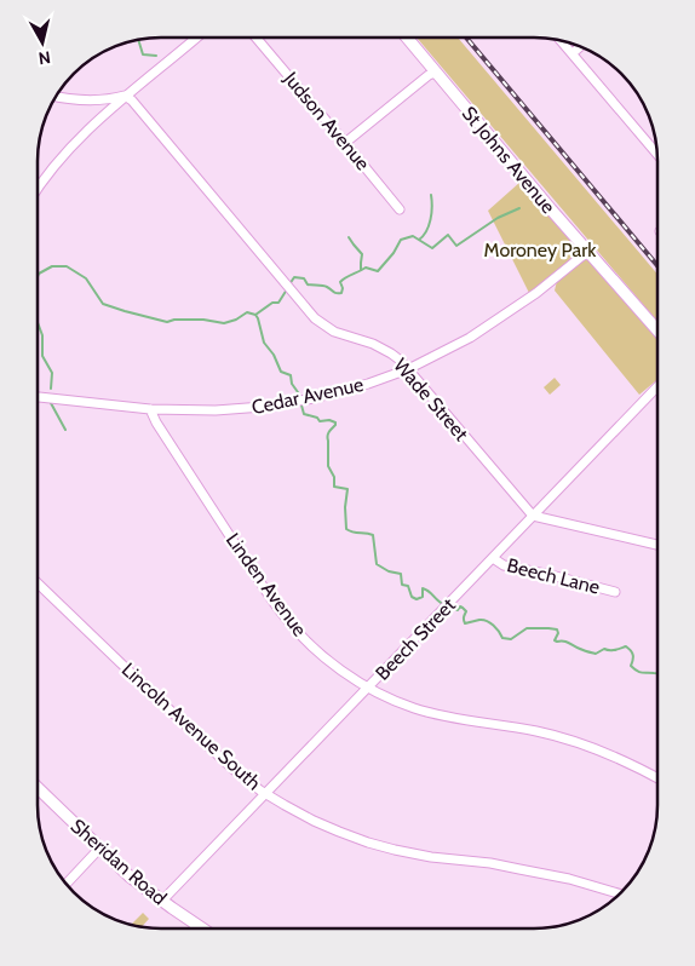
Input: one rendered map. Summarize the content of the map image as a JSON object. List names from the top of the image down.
{
  "streets": {
    "street": [
      "Judson Avenue",
      "St Johns Avenue",
      "Cedar Avenue",
      "Wade Street",
      "Beech Lane",
      "Linden Avenue",
      "Beech Street",
      "Lincoln Avenue South",
      "Sheridan Road"
    ]
  },
  "crossings": [
    ["St Johns Avenue", "Cedar Avenue"],
    ["Cedar Avenue", "Wade Street"],
    ["Cedar Avenue", "Linden Avenue"],
    ["Wade Street", "Beech Street"],
    ["Beech Lane", "Beech Street"],
    ["Linden Avenue", "Beech Street"],
    ["Beech Street", "Lincoln Avenue South"],
    ["Beech Street", "Sheridan Road"]
  ],
  "parks": ["Moroney Park"],
  "north": "bottom"
}
